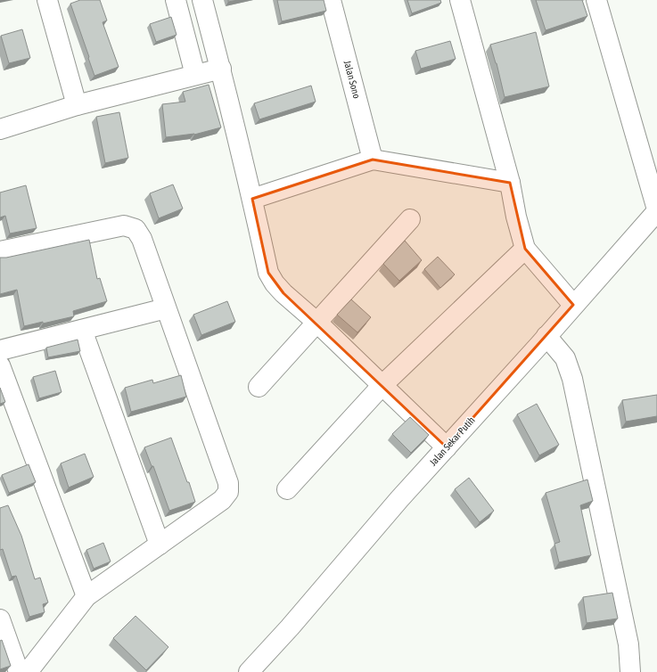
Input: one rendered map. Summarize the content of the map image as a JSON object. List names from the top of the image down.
{
  "streets": {
    "street": ["Jalan Sono", "Jalan Sekar Putih"]
  }
}
